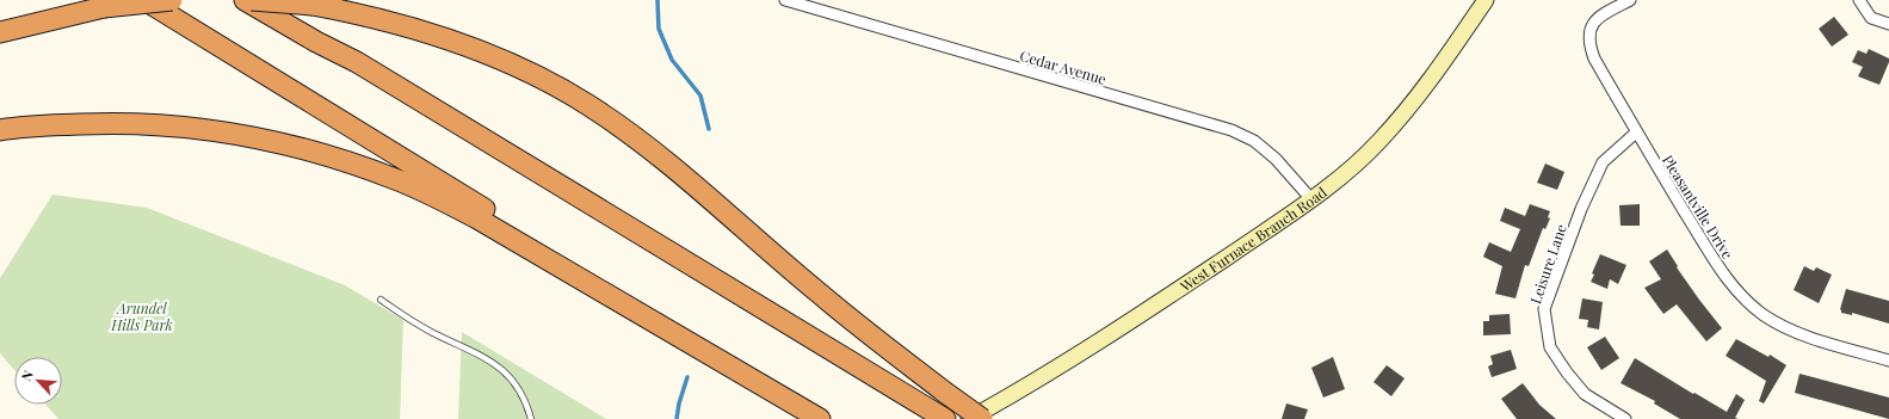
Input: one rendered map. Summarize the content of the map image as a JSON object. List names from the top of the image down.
{
  "streets": {
    "main road": ["West Furnace Branch Road"],
    "street": ["Cedar Avenue", "Pleasantville Drive", "Leisure Lane"]
  },
  "crossings": [
    ["Cedar Avenue", "West Furnace Branch Road"],
    ["Pleasantville Drive", "Leisure Lane"]
  ],
  "parks": ["Arundel Hills Park"],
  "north": "top left"
}
